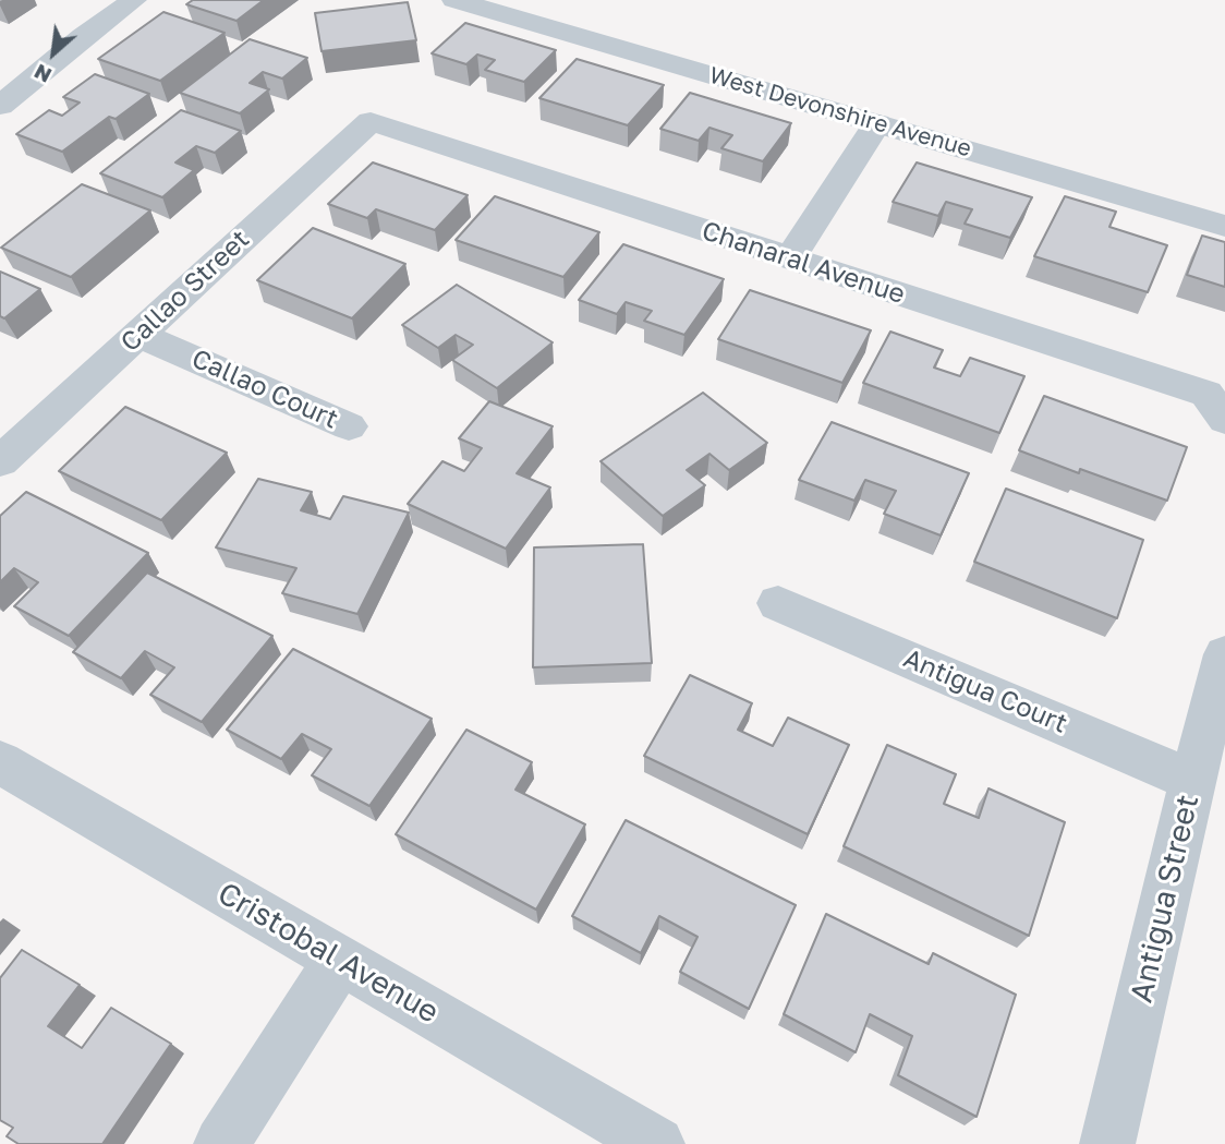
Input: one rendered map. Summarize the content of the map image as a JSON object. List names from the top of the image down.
{
  "streets": {
    "street": [
      "West Devonshire Avenue",
      "Chanaral Avenue",
      "Callao Street",
      "Callao Court",
      "Antigua Court",
      "Antigua Street",
      "Cristobal Avenue"
    ]
  },
  "crossings": [
    ["Chanaral Avenue", "Callao Street"],
    ["Callao Street", "Callao Court"],
    ["Antigua Court", "Antigua Street"]
  ],
  "north": "bottom left"
}
